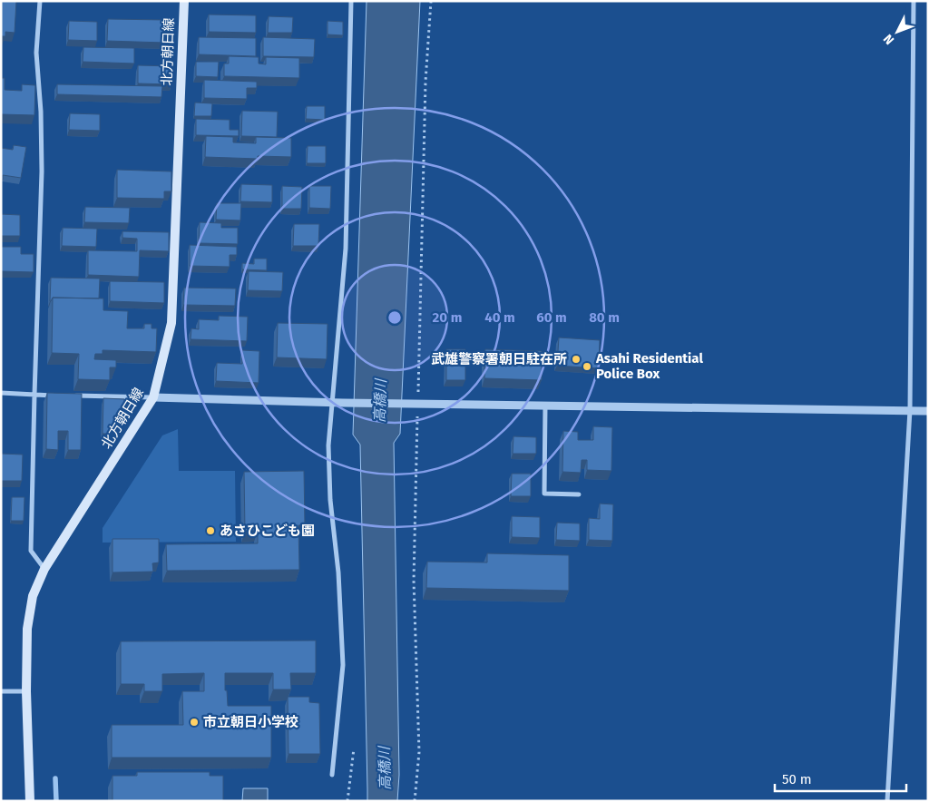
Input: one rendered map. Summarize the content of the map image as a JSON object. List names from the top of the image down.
{
  "streets": {
    "main road": ["北方朝日線"]
  },
  "water": ["高橋川"],
  "places": [
    "武雄警察署朝日駐在所",
    "Asahi Residential Police Box",
    "あさひこども園",
    "市立朝日小学校"
  ],
  "scale_bar": "50 m",
  "north": "bottom left",
  "rings": [
    "20 m",
    "40 m",
    "60 m",
    "80 m"
  ]
}
